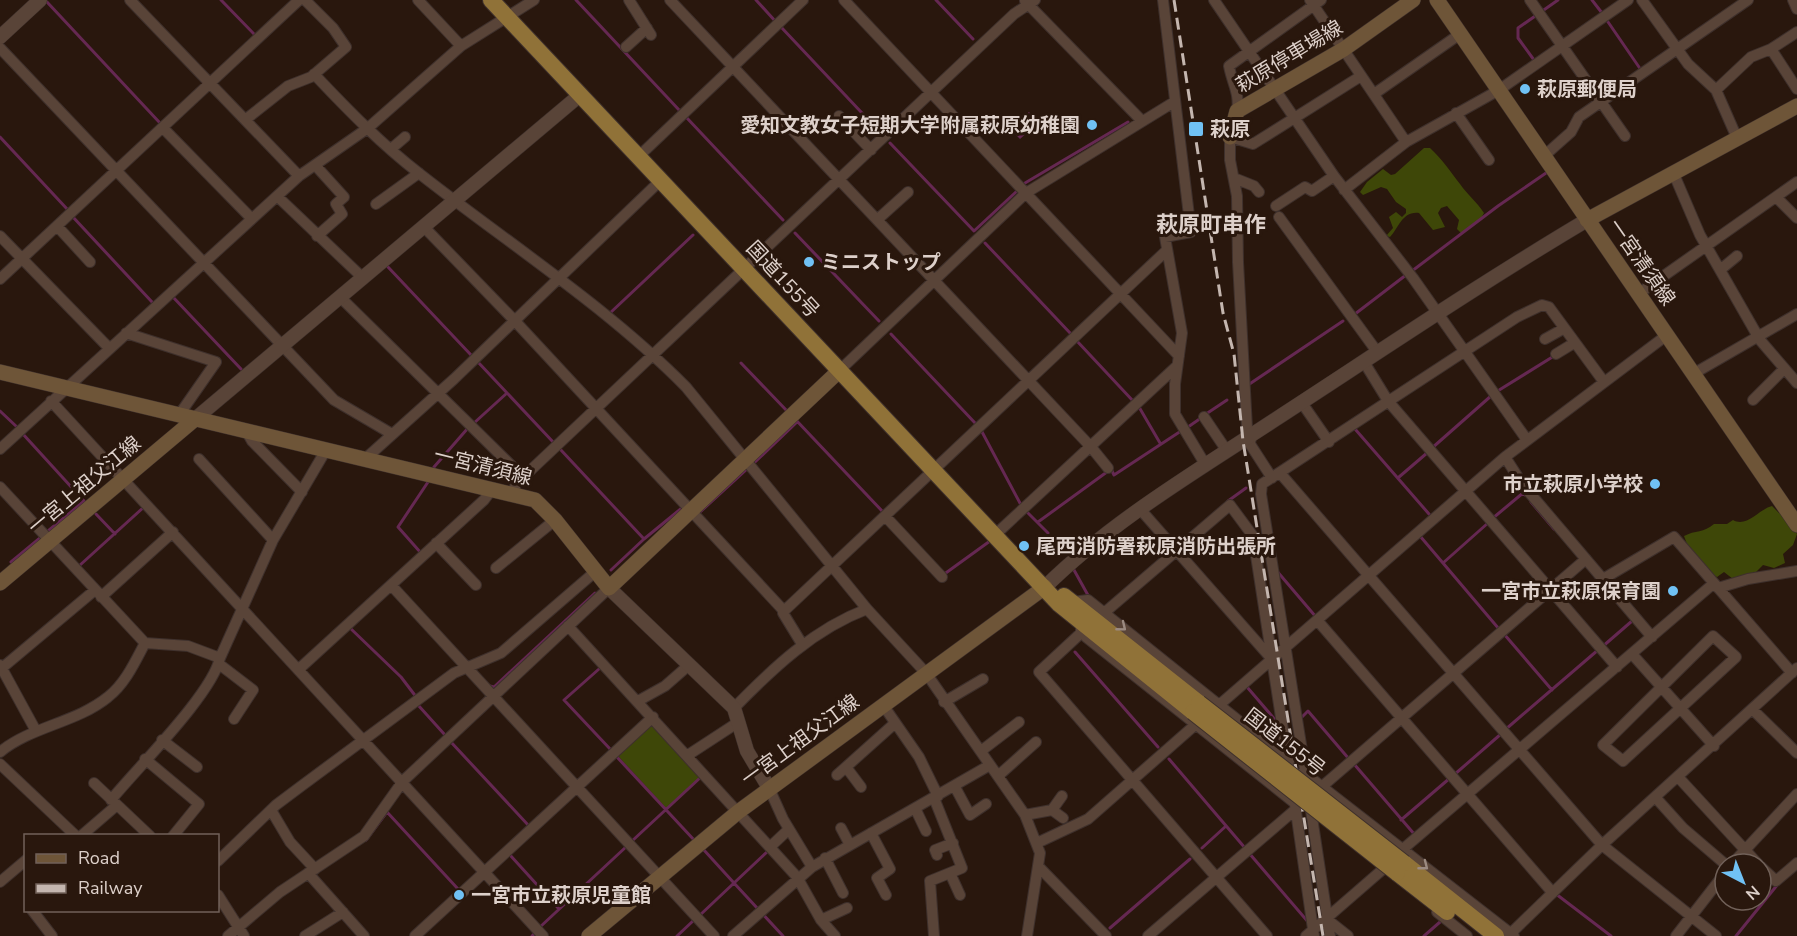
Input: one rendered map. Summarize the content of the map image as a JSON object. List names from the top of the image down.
{
  "streets": {
    "highway": ["国道155号"],
    "main road": ["萩原停車場線", "一宮清須線", "一宮上祖父江線"]
  },
  "crossings": [
    ["一宮清須線", "一宮上祖父江線"],
    ["国道155号", "一宮上祖父江線"]
  ],
  "districts": ["萩原町串作"],
  "places": {
    "other": [
      "萩原郵便局",
      "愛知文教女子短期大学附属萩原幼稚園",
      "ミニストップ",
      "市立萩原小学校",
      "尾西消防署萩原消防出張所",
      "一宮市立萩原保育園",
      "一宮市立萩原児童館"
    ],
    "transit": ["萩原"]
  },
  "legend": ["Road", "Railway"],
  "north": "bottom right"
}
